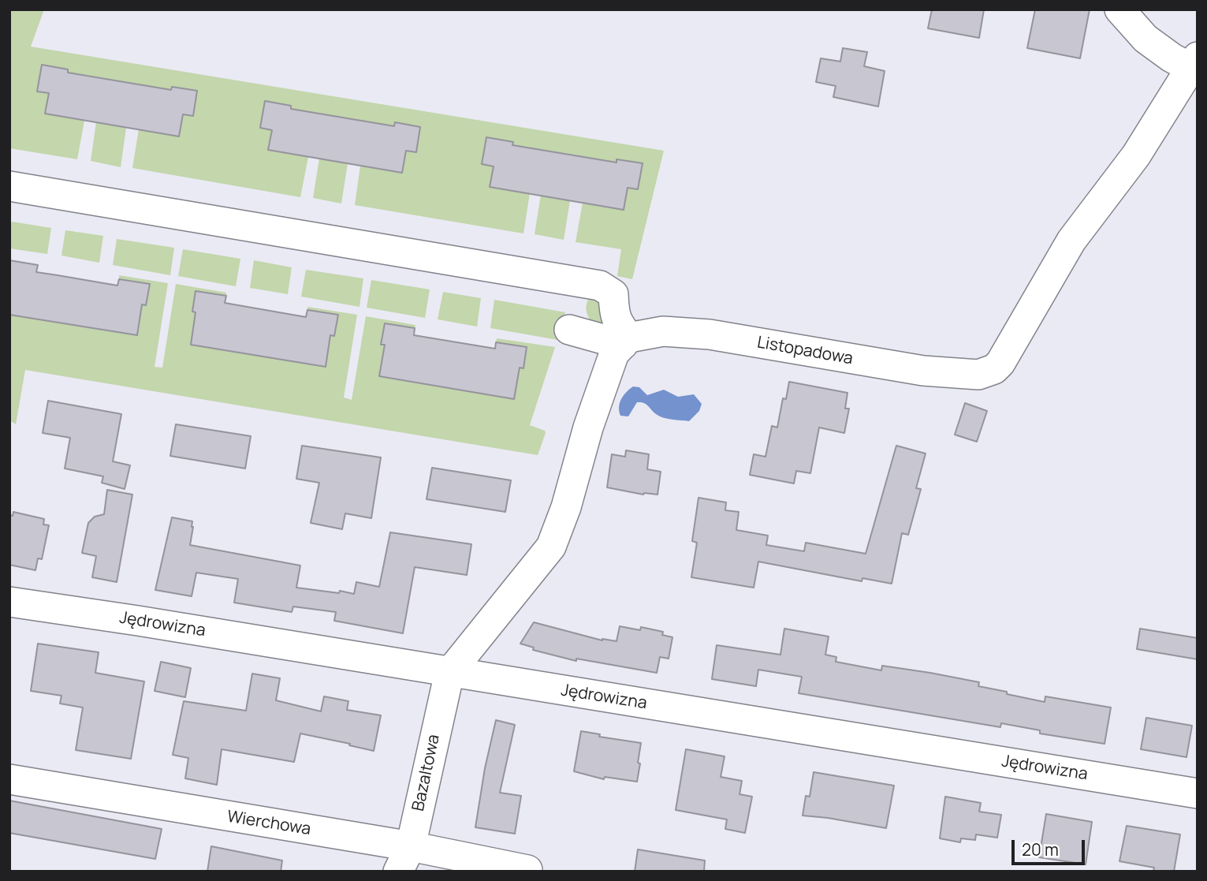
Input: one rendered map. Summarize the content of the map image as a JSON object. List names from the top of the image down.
{
  "streets": {
    "street": [
      "Listopadowa",
      "Jędrowizna",
      "Bazaltowa",
      "Wierchowa"
    ]
  },
  "crossings": [
    ["Jędrowizna", "Bazaltowa"],
    ["Bazaltowa", "Wierchowa"]
  ],
  "scale_bar": "20 m"
}
